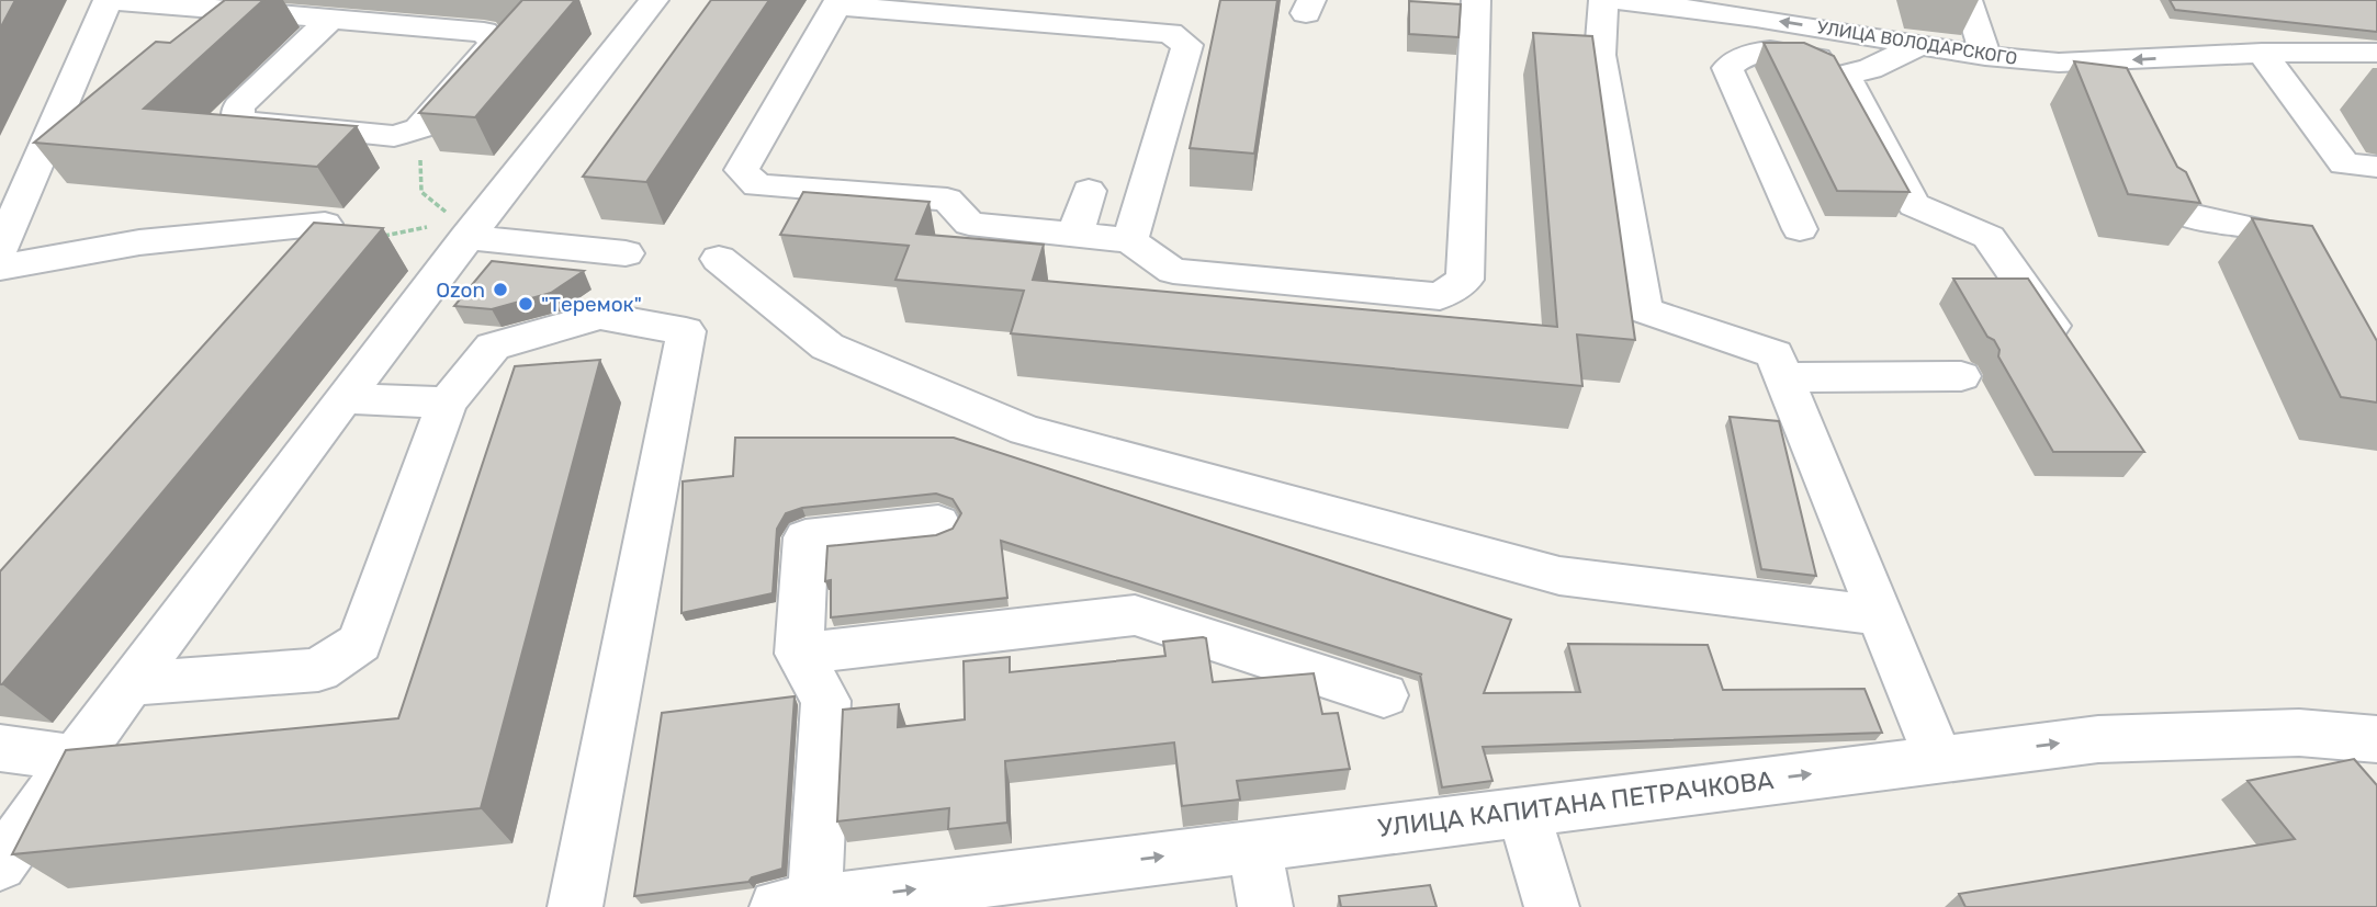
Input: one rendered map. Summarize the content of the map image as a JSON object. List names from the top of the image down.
{
  "streets": {
    "street": ["УЛИЦА ВОЛОДАРСКОГО", "УЛИЦА КАПИТАНА ПЕТРАЧКОВА"]
  },
  "one_way": ["УЛИЦА ВОЛОДАРСКОГО"],
  "places": ["Ozon", "\"Теремок\""]
}
